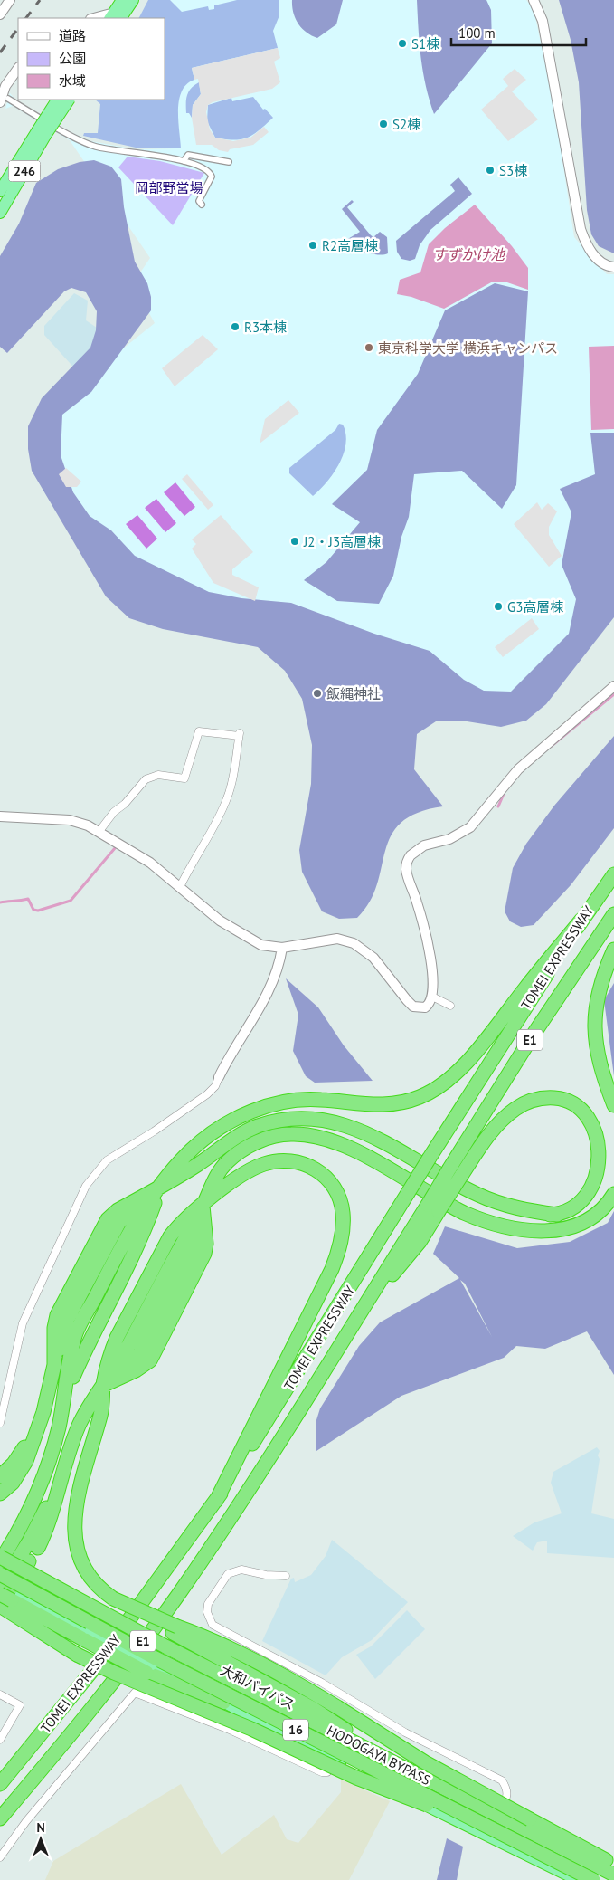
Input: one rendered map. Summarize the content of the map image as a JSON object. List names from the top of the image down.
{
  "streets": {
    "highway": [
      "246",
      "TOMEI EXPRESSWAY",
      "E1",
      "16",
      "HODOGAYA BYPASS"
    ]
  },
  "water": ["すずかけ池"],
  "parks": ["岡部野営場"],
  "places": [
    "S1棟",
    "S2棟",
    "S3棟",
    "R2高層棟",
    "R3本棟",
    "東京科学大学 横浜キャンパス",
    "J2・J3高層棟",
    "G3高層棟",
    "飯縄神社"
  ],
  "legend": ["道路", "公園", "水域"],
  "scale_bar": "100 m",
  "north": "top"
}
